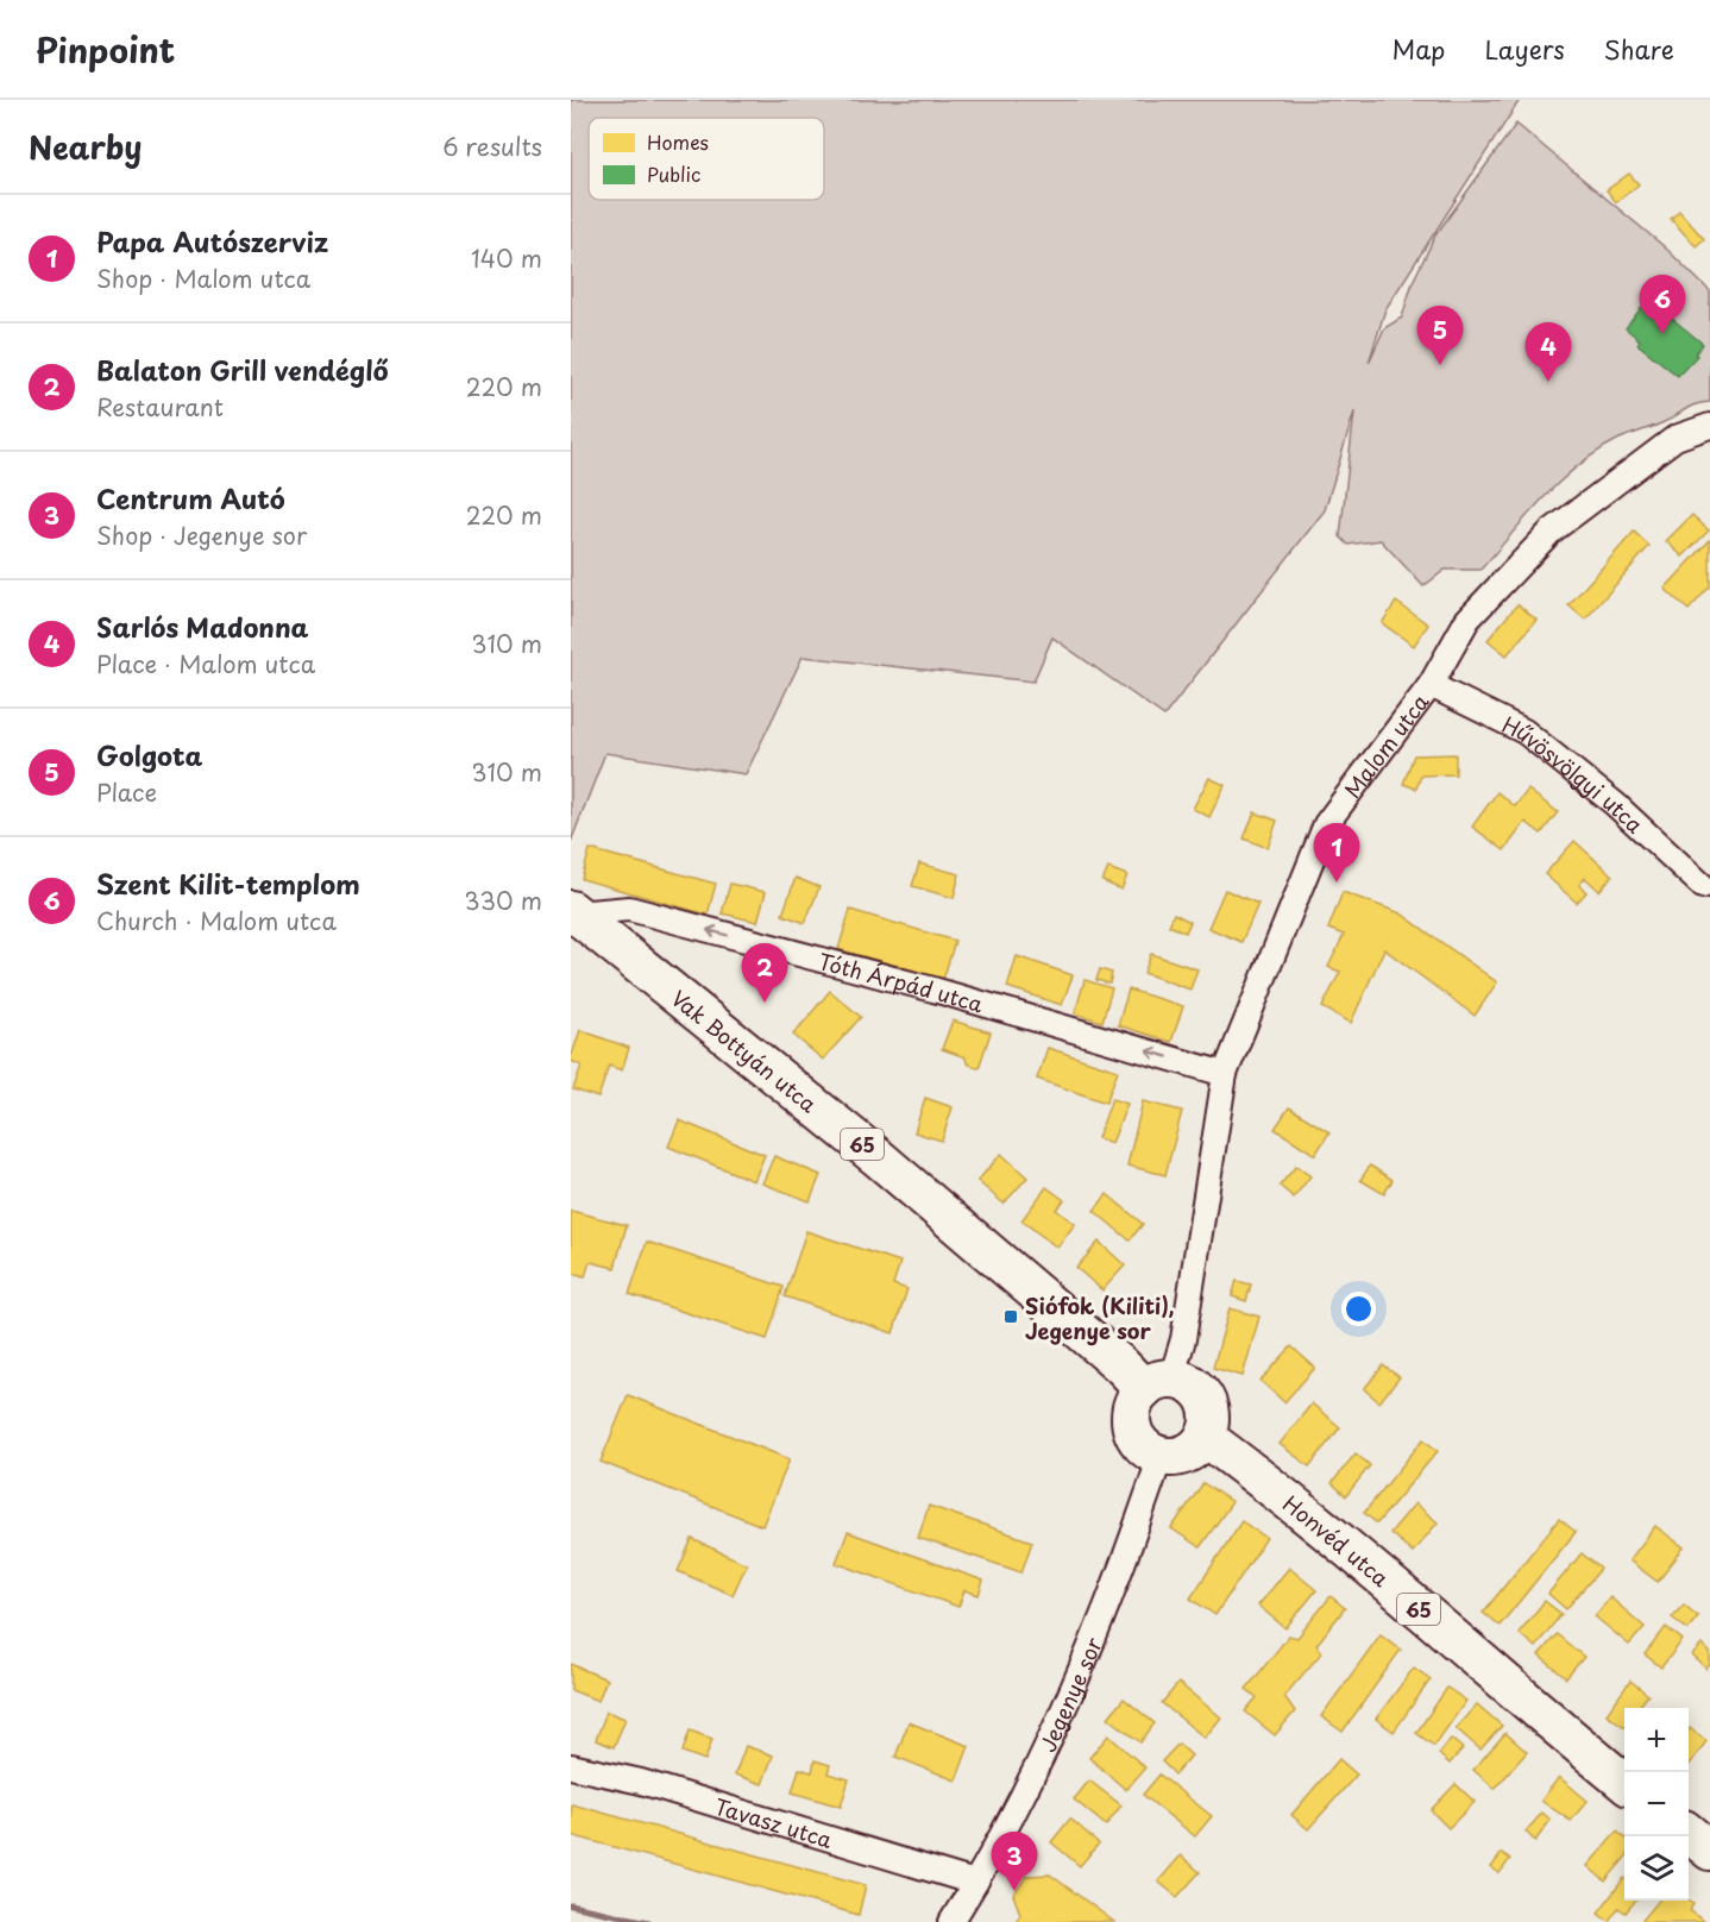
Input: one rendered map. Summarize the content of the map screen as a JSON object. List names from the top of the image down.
{
  "streets": {
    "main road": ["Vak Bottyán utca", "65", "Honvéd utca"],
    "street": [
      "Malom utca",
      "Hűvösvölgyi utca",
      "Tóth Árpád utca",
      "Jegenye sor",
      "Tavasz utca"
    ]
  },
  "crossings": [
    ["Malom utca", "Hűvösvölgyi utca"],
    ["Malom utca", "Tóth Árpád utca"],
    ["Malom utca", "Vak Bottyán utca"],
    ["Malom utca", "65"],
    ["Malom utca", "Honvéd utca"],
    ["Malom utca", "Jegenye sor"],
    ["Tóth Árpád utca", "Vak Bottyán utca"],
    ["Vak Bottyán utca", "65"],
    ["Vak Bottyán utca", "Honvéd utca"],
    ["Vak Bottyán utca", "Jegenye sor"],
    ["65", "Honvéd utca"],
    ["65", "Jegenye sor"],
    ["Honvéd utca", "Jegenye sor"],
    ["Jegenye sor", "Tavasz utca"]
  ],
  "one_way": ["Tóth Árpád utca"],
  "places": {
    "transit": ["Siófok (Kiliti), Jegenye sor"]
  },
  "legend": ["Homes", "Public"],
  "page": {
    "header": "Pinpoint",
    "nav": ["Map", "Layers", "Share"],
    "heading": ["Nearby", "6 results"],
    "list": [
      {
        "mark": "1",
        "name": "Papa Autószerviz",
        "note": "Shop · Malom utca",
        "value": "140 m"
      },
      {
        "mark": "2",
        "name": "Balaton Grill vendéglő",
        "note": "Restaurant",
        "value": "220 m"
      },
      {
        "mark": "3",
        "name": "Centrum Autó",
        "note": "Shop · Jegenye sor",
        "value": "220 m"
      },
      {
        "mark": "4",
        "name": "Sarlós Madonna",
        "note": "Place · Malom utca",
        "value": "310 m"
      },
      {
        "mark": "5",
        "name": "Golgota",
        "note": "Place",
        "value": "310 m"
      },
      {
        "mark": "6",
        "name": "Szent Kilit-templom",
        "note": "Church · Malom utca",
        "value": "330 m"
      }
    ],
    "pins": [
      "6",
      "5",
      "4",
      "1",
      "2",
      "3"
    ],
    "map_buttons": ["+", "−"]
  }
}
